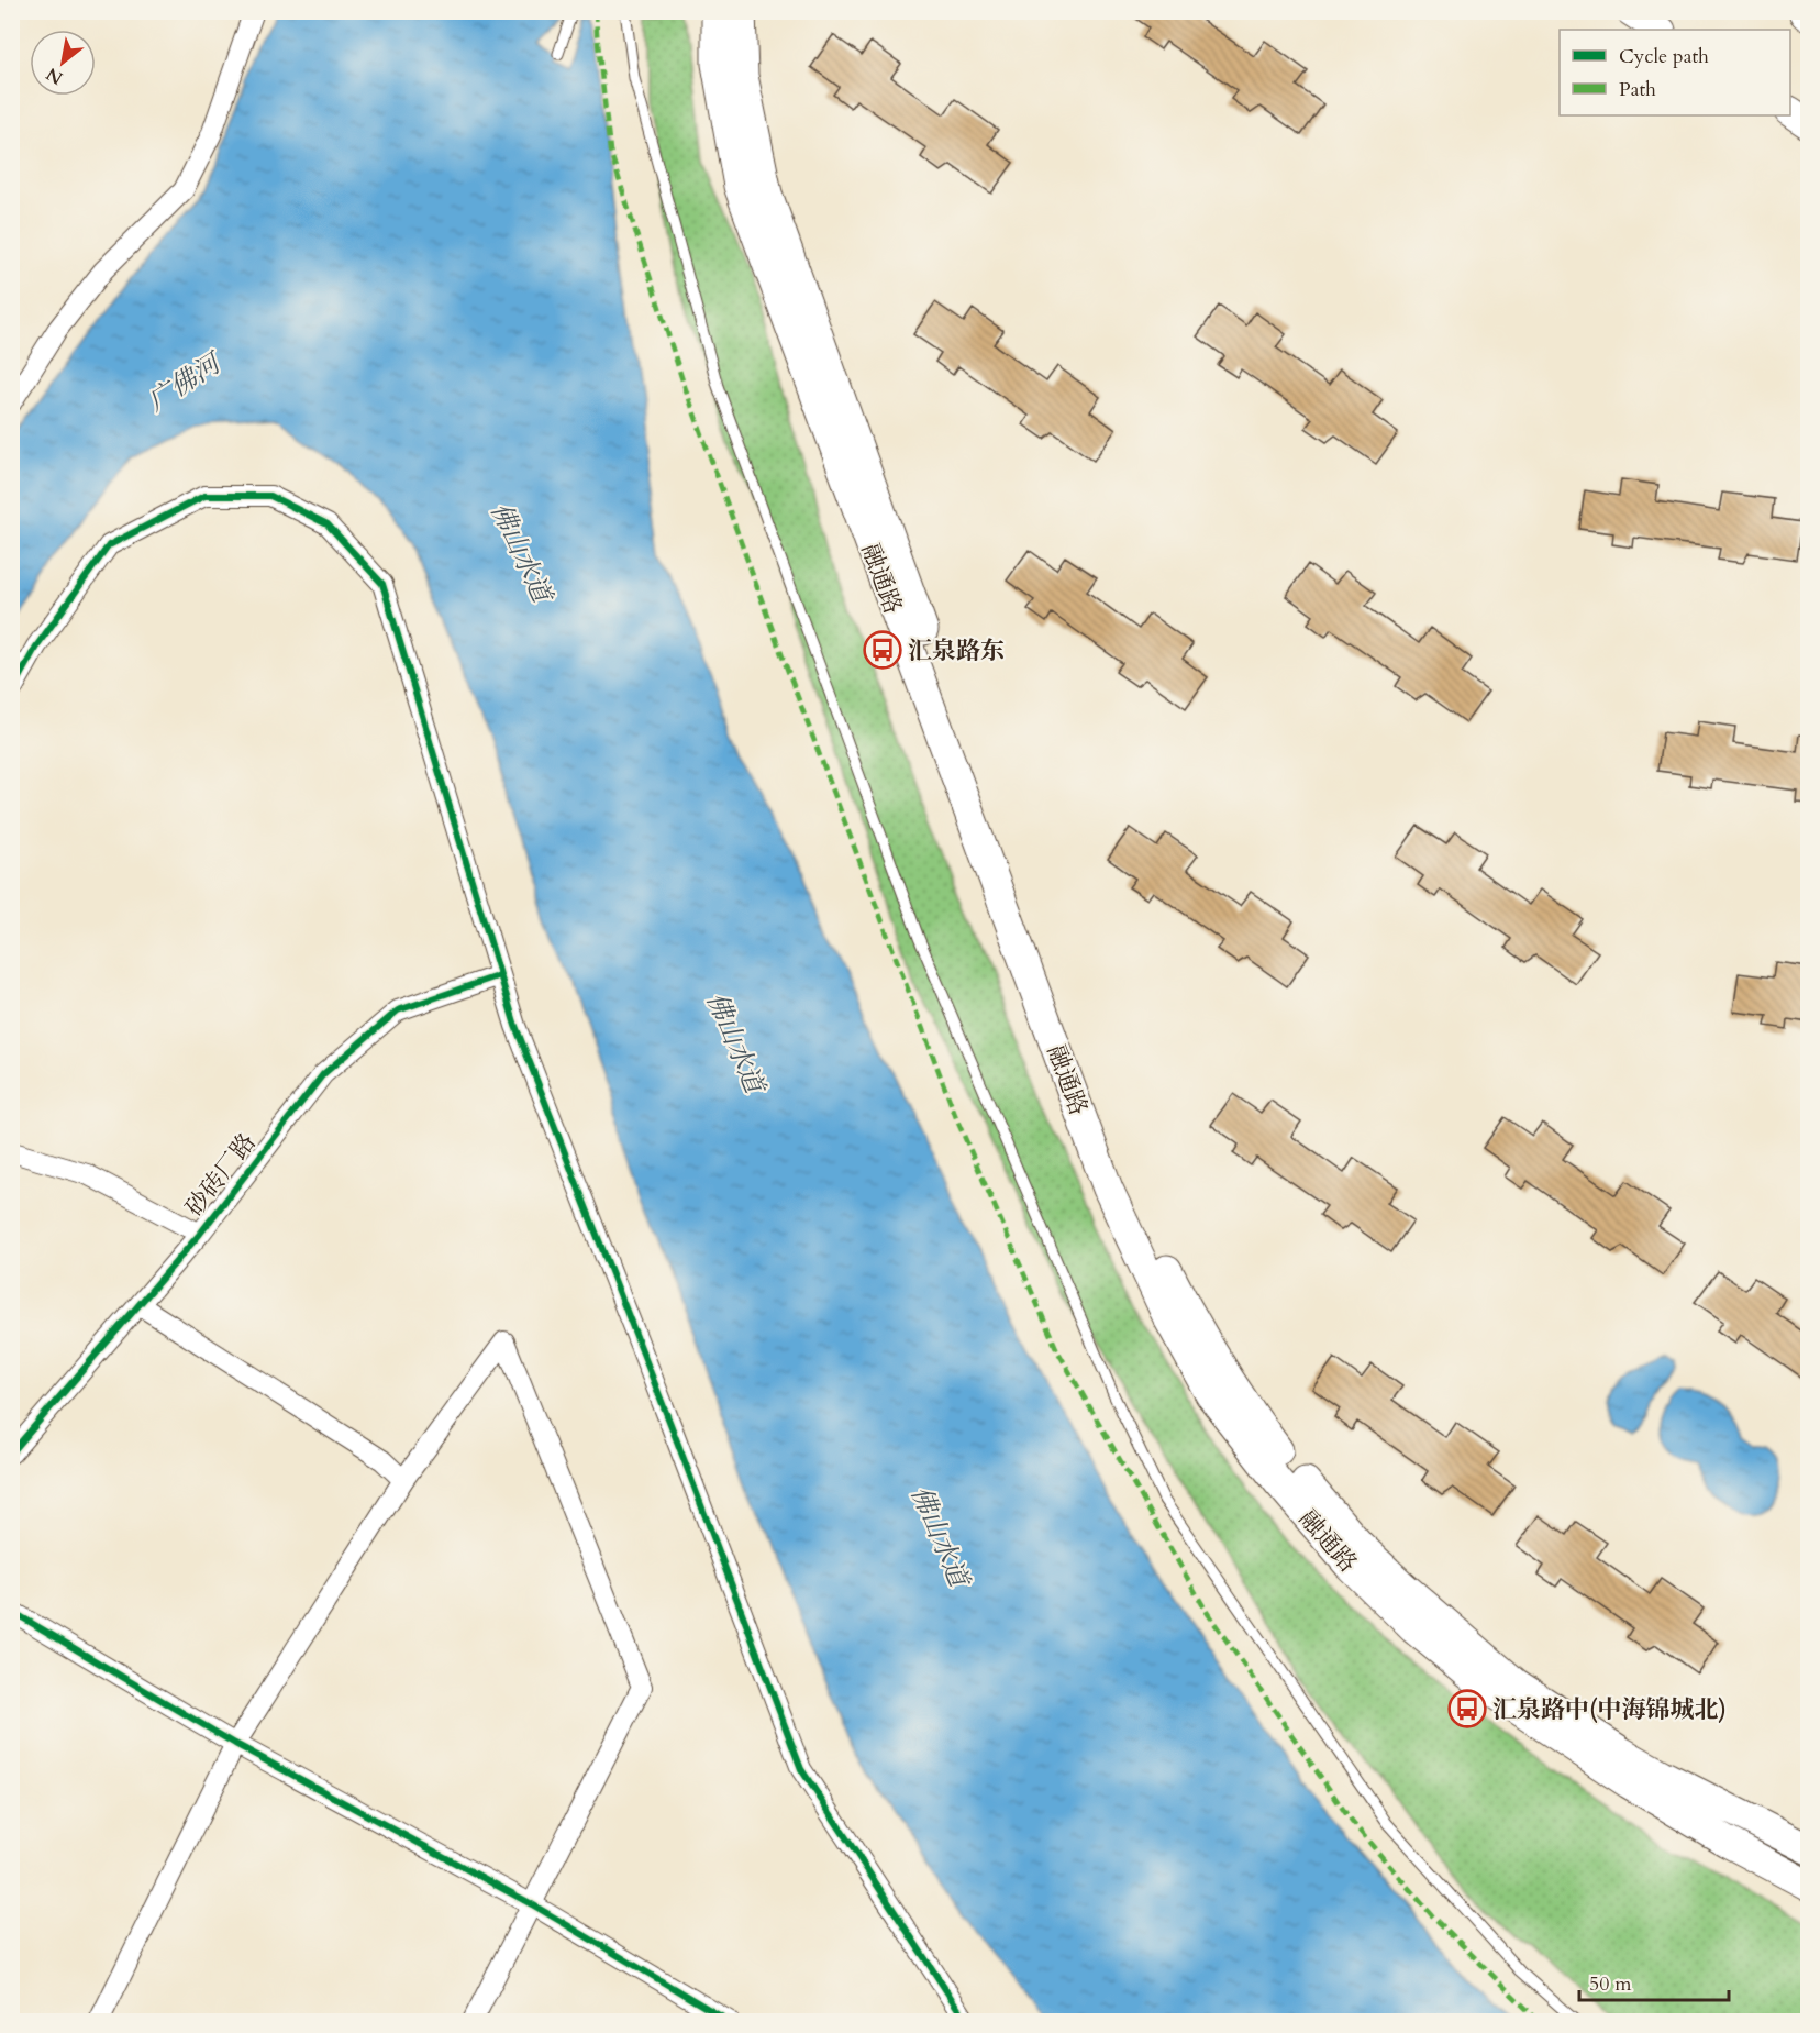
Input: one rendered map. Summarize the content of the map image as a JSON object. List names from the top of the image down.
{
  "streets": {
    "main road": ["融通路"],
    "street": ["砂砖厂路"]
  },
  "water": ["广佛河", "佛山水道"],
  "places": {
    "bus stop": ["汇泉路东", "汇泉路中(中海锦城北)"]
  },
  "legend": ["Cycle path", "Path"],
  "scale_bar": "50 m",
  "north": "bottom left"
}
